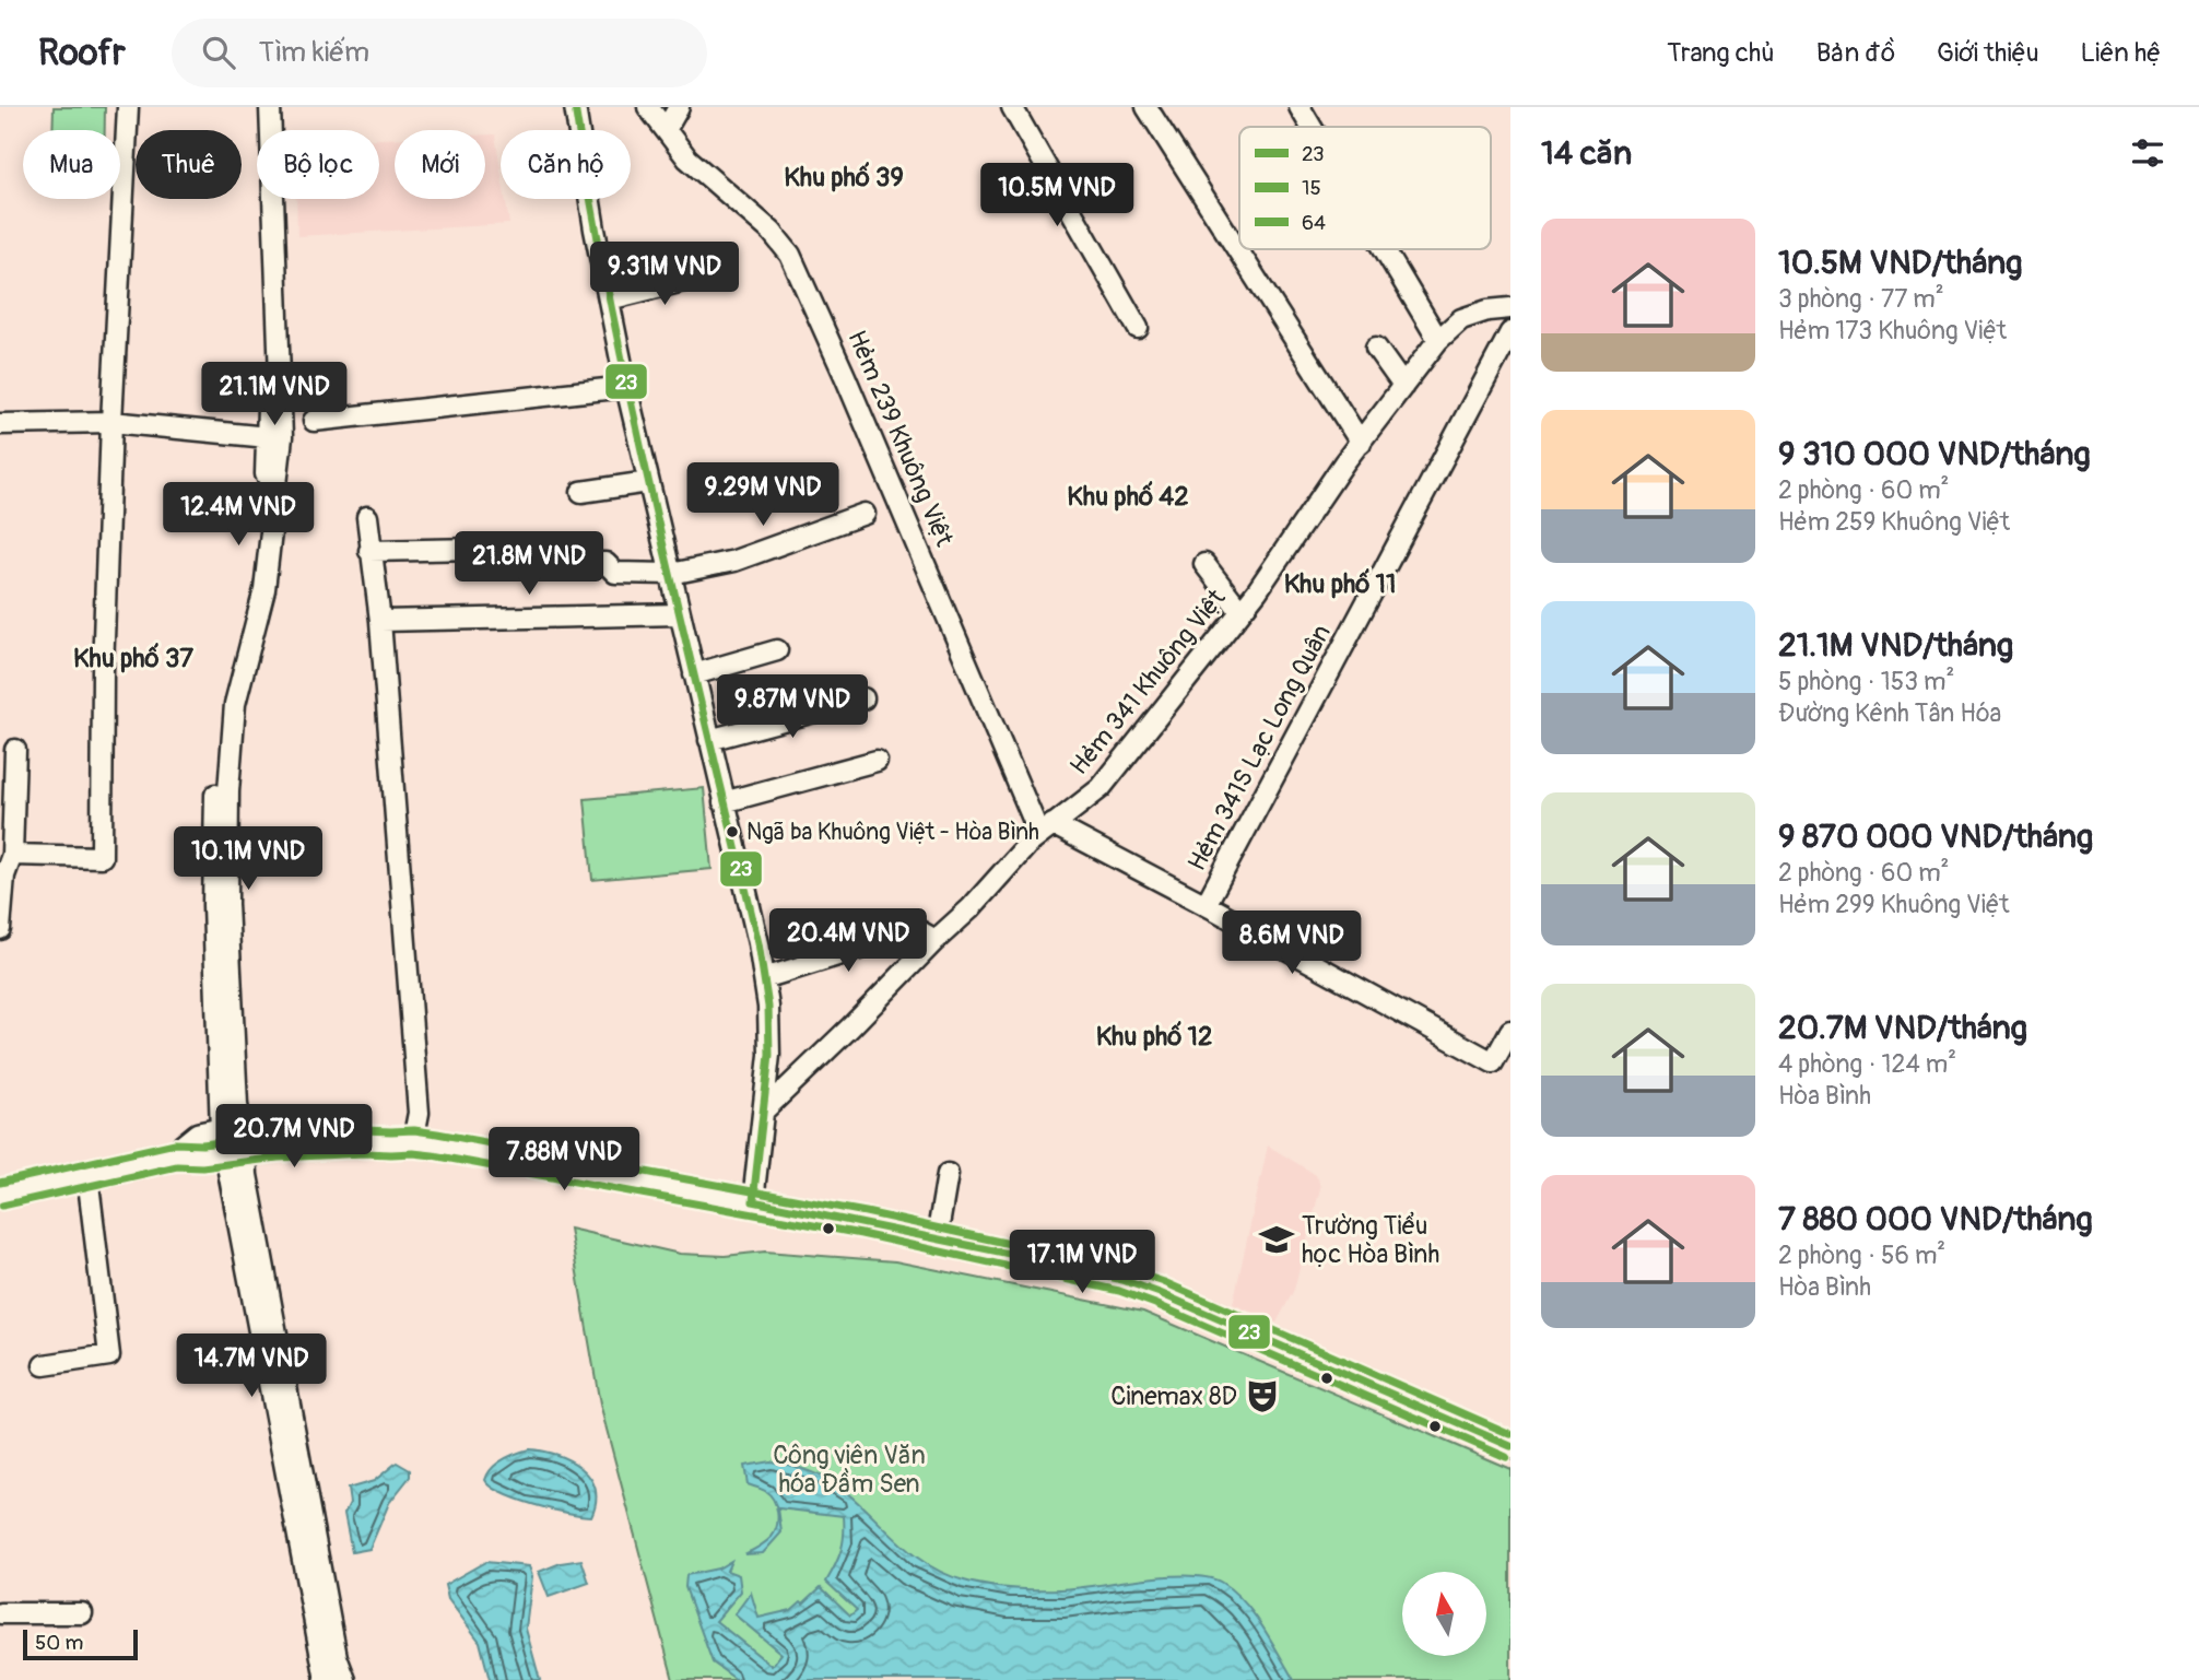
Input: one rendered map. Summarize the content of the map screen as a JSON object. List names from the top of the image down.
{
  "streets": {
    "street": ["Hẻm 239 Khuông Việt", "Hẻm 341 Khuông Việt", "Hẻm 341S Lạc Long Quân"]
  },
  "crossings": [
    ["Hẻm 239 Khuông Việt", "Hẻm 341 Khuông Việt"]
  ],
  "districts": [
    "Khu phố 39",
    "Khu phố 42",
    "Khu phố 11",
    "Khu phố 37",
    "Khu phố 12"
  ],
  "parks": ["Công viên Văn hóa Đầm Sen"],
  "places": {
    "other": ["Ngã ba Khuông Việt - Hòa Bình"],
    "school or university": ["Trường Tiểu học Hòa Bình"],
    "theatre": ["Cinemax 8D"]
  },
  "lines": ["transit line 23", "transit line 64", "transit line 15"],
  "legend": ["23", "15", "64"],
  "scale_bar": "50 m",
  "north": "top",
  "page": {
    "header": "Roofr",
    "search": "Tìm kiếm",
    "nav": [
      "Trang chủ",
      "Bản đồ",
      "Giới thiệu",
      "Liên hệ"
    ],
    "heading": "14 căn",
    "chip": [
      "Mua",
      "Thuê",
      "Bộ lọc",
      "Mới",
      "Căn hộ"
    ],
    "price": [
      "10.5M VND",
      "9.31M VND",
      "21.1M VND",
      "9.29M VND",
      "12.4M VND",
      "21.8M VND",
      "9.87M VND",
      "10.1M VND",
      "20.4M VND",
      "8.6M VND",
      "20.7M VND",
      "7.88M VND",
      "17.1M VND",
      "14.7M VND"
    ],
    "list": [
      {
        "name": "10.5M VND/tháng",
        "note": "3 phòng · 77 m² · Hẻm 173 Khuông Việt"
      },
      {
        "name": "9 310 000 VND/tháng",
        "note": "2 phòng · 60 m² · Hẻm 259 Khuông Việt"
      },
      {
        "name": "21.1M VND/tháng",
        "note": "5 phòng · 153 m² · Đường Kênh Tân Hóa"
      },
      {
        "name": "9 870 000 VND/tháng",
        "note": "2 phòng · 60 m² · Hẻm 299 Khuông Việt"
      },
      {
        "name": "20.7M VND/tháng",
        "note": "4 phòng · 124 m² · Hòa Bình"
      },
      {
        "name": "7 880 000 VND/tháng",
        "note": "2 phòng · 56 m² · Hòa Bình"
      }
    ],
    "scale": "50 m"
  }
}
